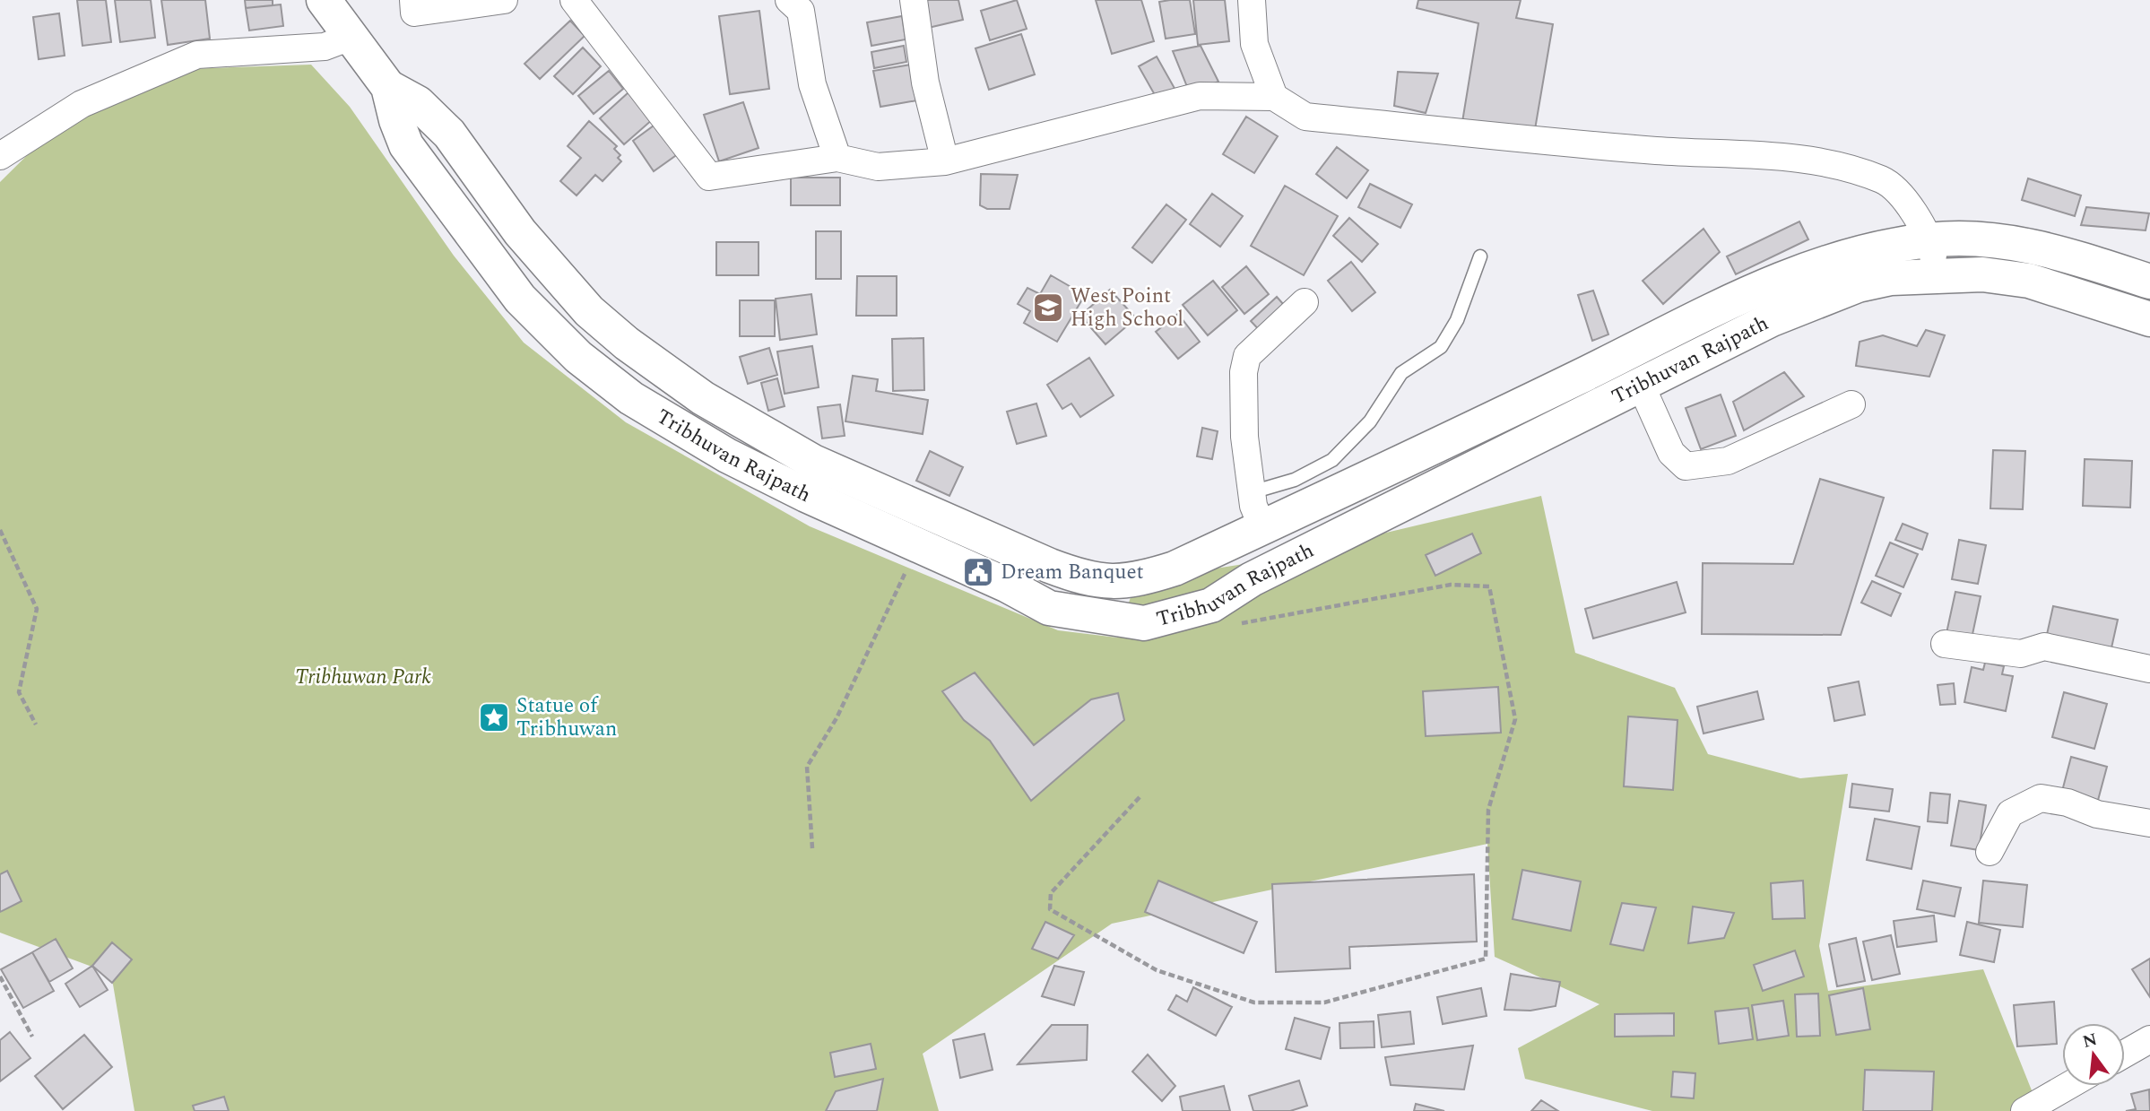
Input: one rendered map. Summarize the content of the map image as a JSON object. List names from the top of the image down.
{
  "streets": {
    "highway": ["Tribhuvan Rajpath"]
  },
  "parks": ["Tribhuwan Park"],
  "places": {
    "school or university": ["West Point High School"],
    "public building": ["Dream Banquet"],
    "place": ["Statue of Tribhuwan"]
  },
  "north": "top"
}
